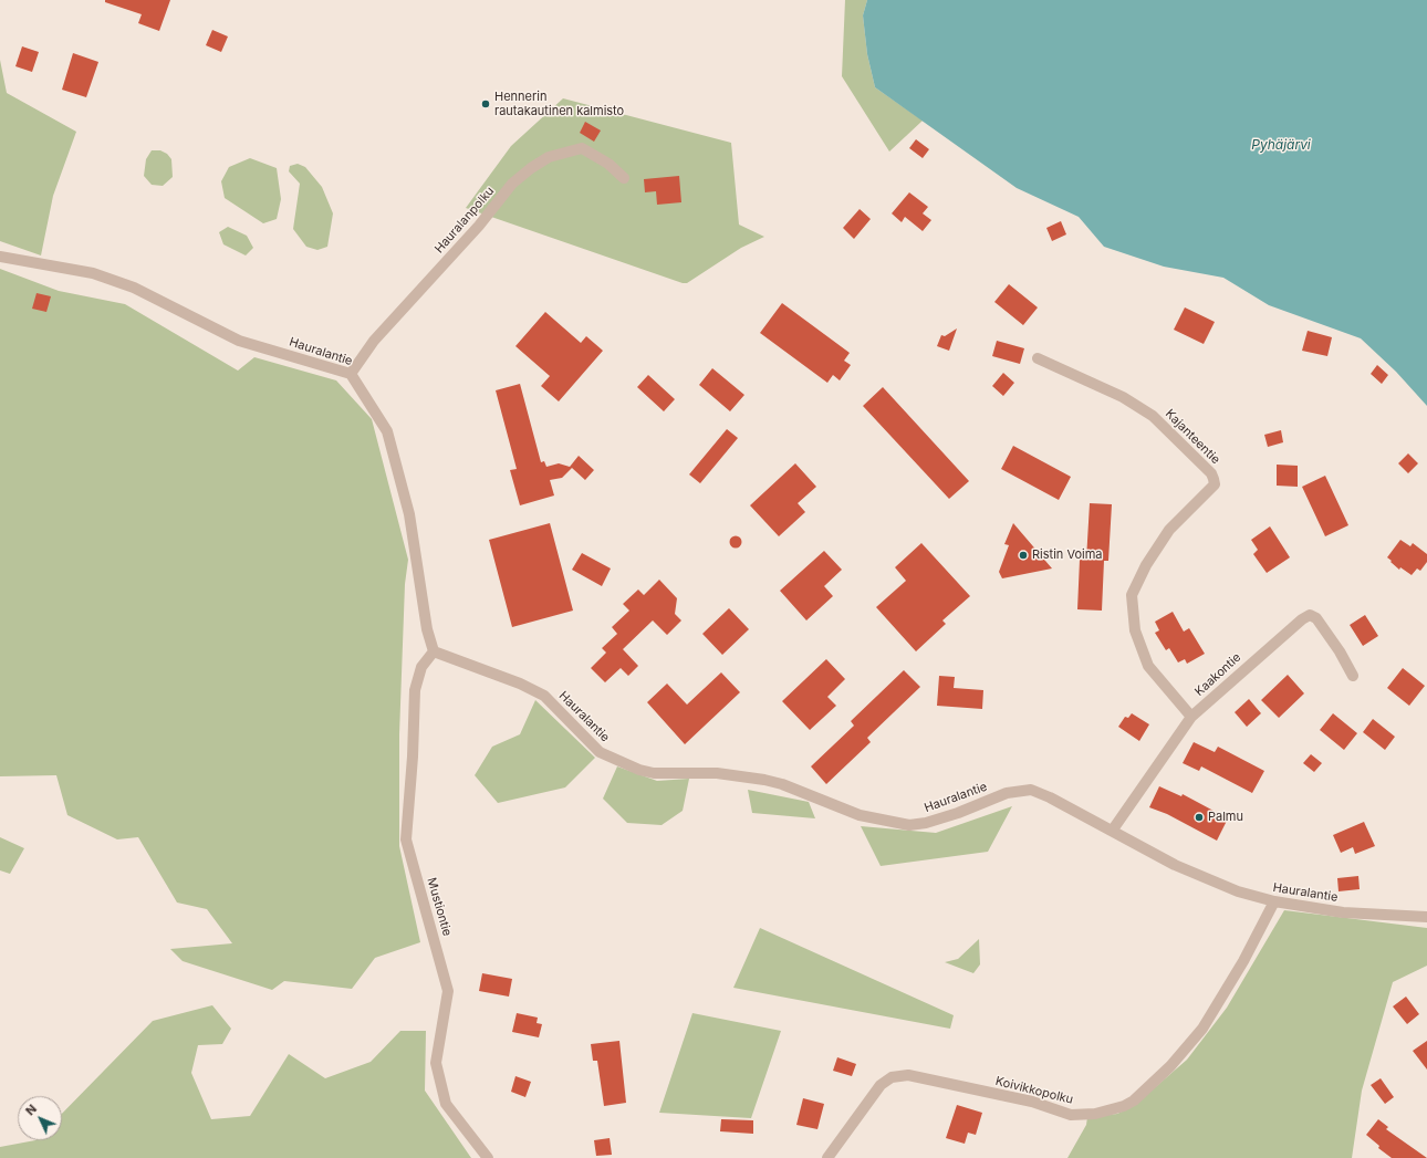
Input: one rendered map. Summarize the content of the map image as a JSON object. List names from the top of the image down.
{
  "streets": {
    "street": [
      "Hauralanpolku",
      "Hauralantie",
      "Kajanteentie",
      "Kaakontie",
      "Mustiontie",
      "Koivikkopolku"
    ]
  },
  "crossings": [
    ["Hauralanpolku", "Hauralantie"],
    ["Hauralantie", "Kaakontie"],
    ["Hauralantie", "Mustiontie"],
    ["Hauralantie", "Koivikkopolku"],
    ["Kajanteentie", "Kaakontie"]
  ],
  "water": ["Pyhäjärvi"],
  "places": ["Hennerin rautakautinen kalmisto", "Ristin Voima", "Palmu"],
  "north": "top left"
}
